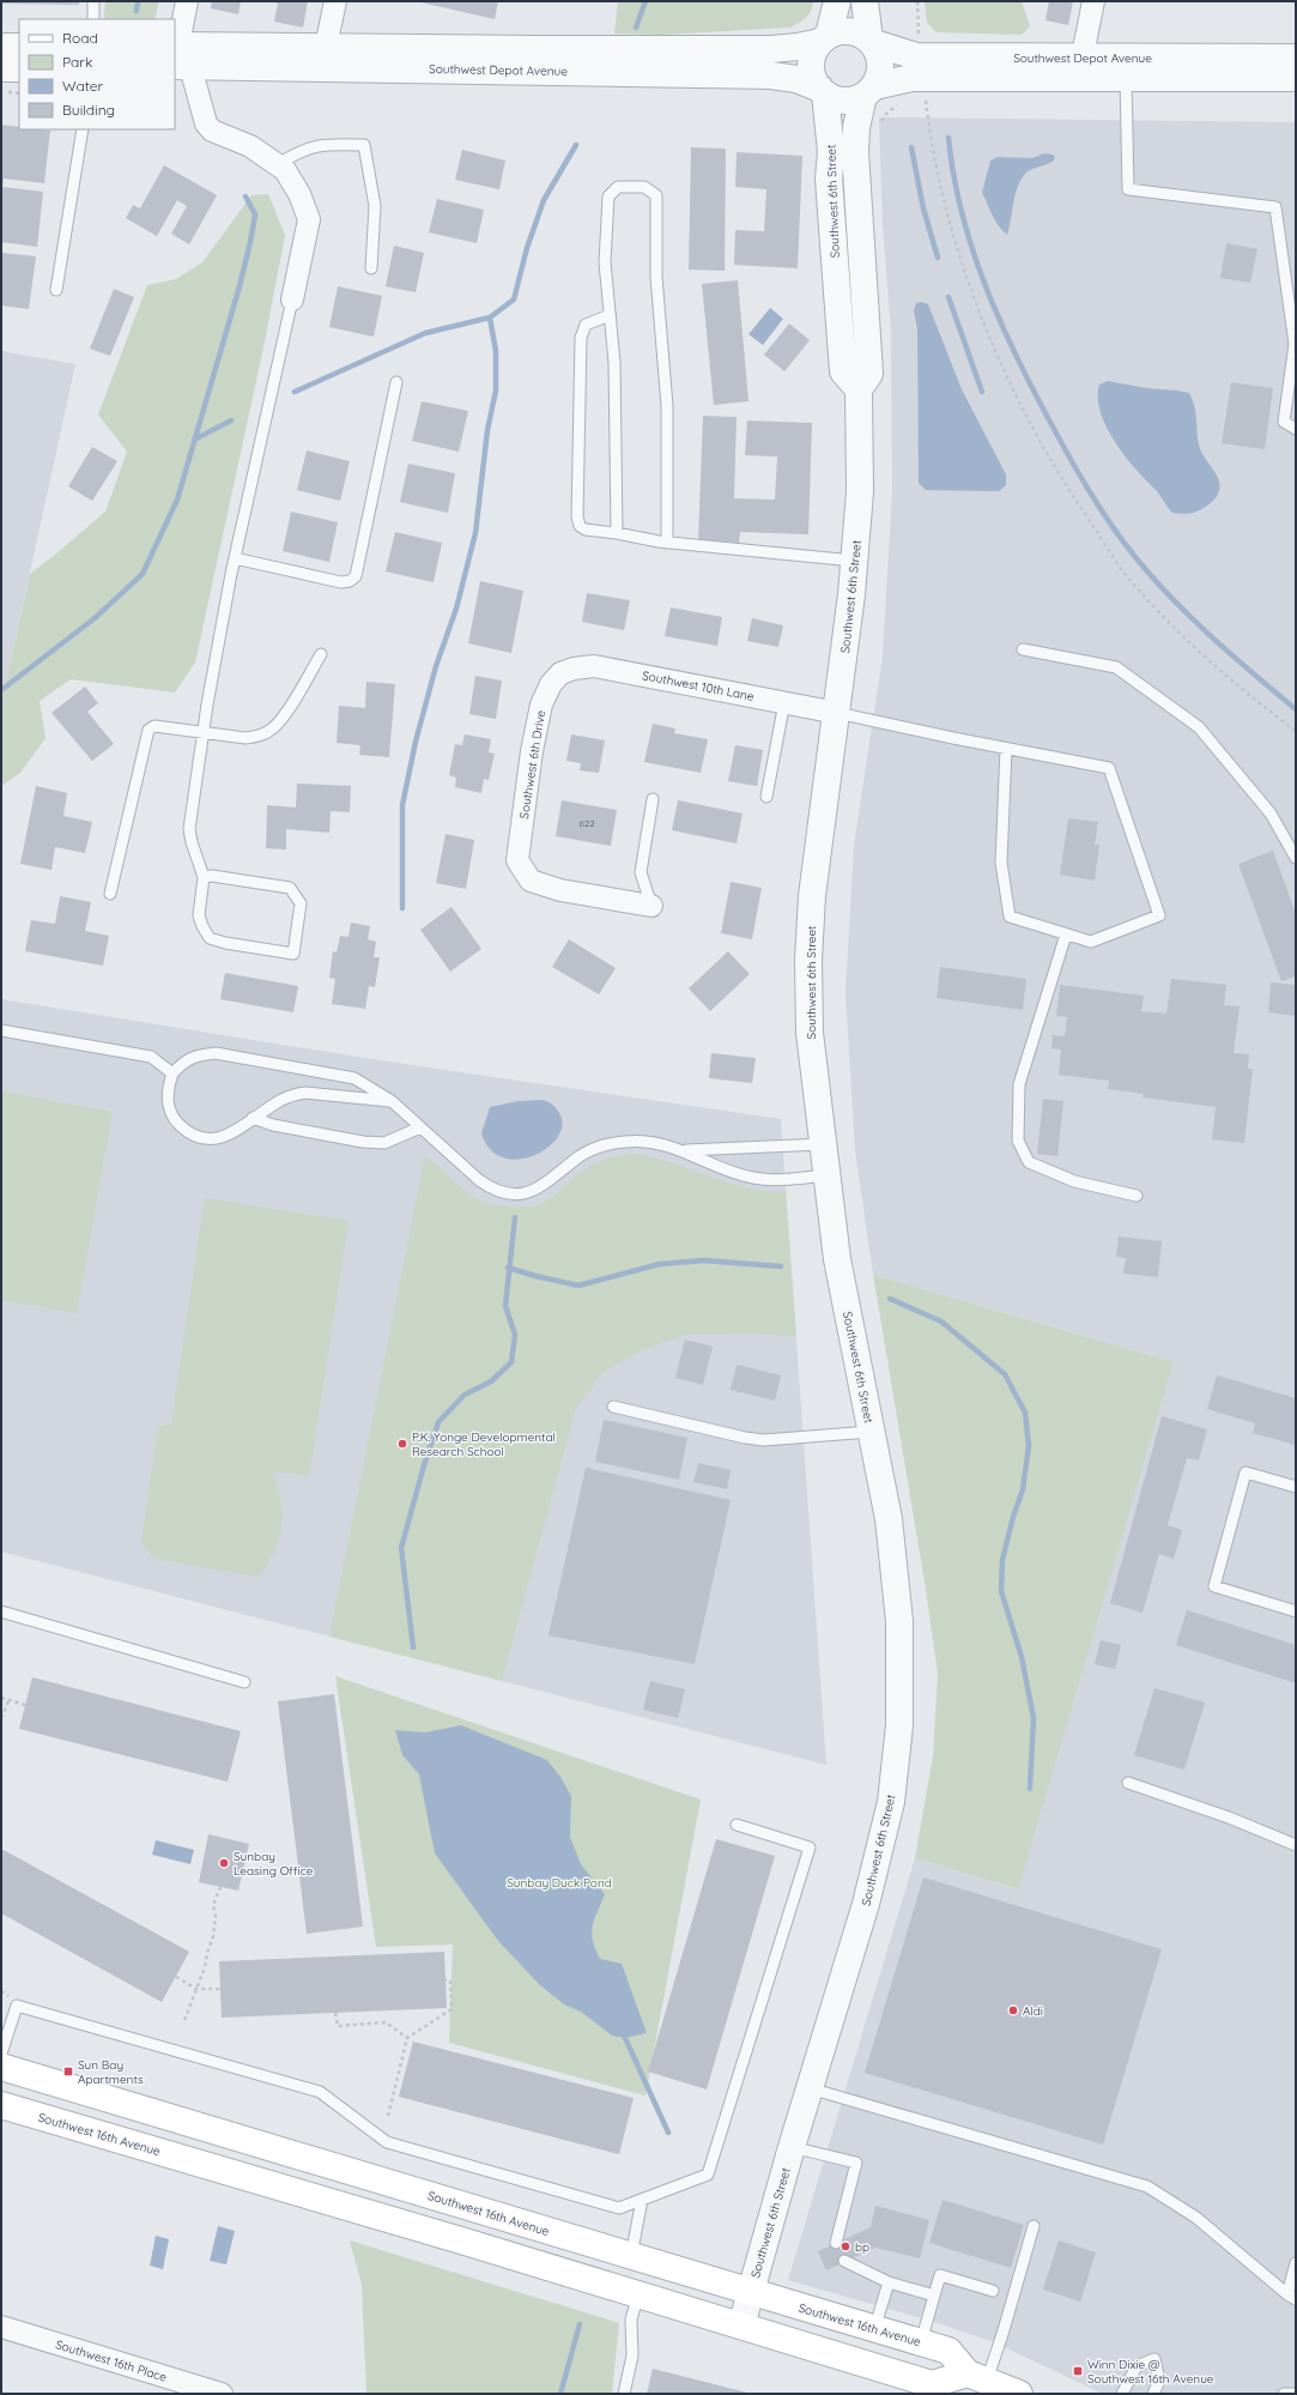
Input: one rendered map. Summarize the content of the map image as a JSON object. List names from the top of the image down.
{
  "streets": {
    "main road": ["Southwest 16th Avenue"],
    "street": [
      "Southwest Depot Avenue",
      "Southwest 6th Street",
      "Southwest 10th Lane",
      "Southwest 6th Drive",
      "Southwest 16th Place"
    ]
  },
  "crossings": [
    ["Southwest Depot Avenue", "Southwest 6th Street"],
    ["Southwest 6th Street", "Southwest 10th Lane"],
    ["Southwest 6th Street", "Southwest 16th Avenue"],
    ["Southwest 10th Lane", "Southwest 6th Drive"]
  ],
  "parks": ["Sunbay Duck Pond"],
  "places": {
    "other": [
      "P.K. Yonge Developmental Research School",
      "Sunbay Leasing Office",
      "Aldi",
      "bp"
    ],
    "transit": ["Sun Bay Apartments", "Winn Dixie @ Southwest 16th Avenue"]
  },
  "house_numbers": ["622"],
  "legend": [
    "Road",
    "Park",
    "Water",
    "Building"
  ]
}
